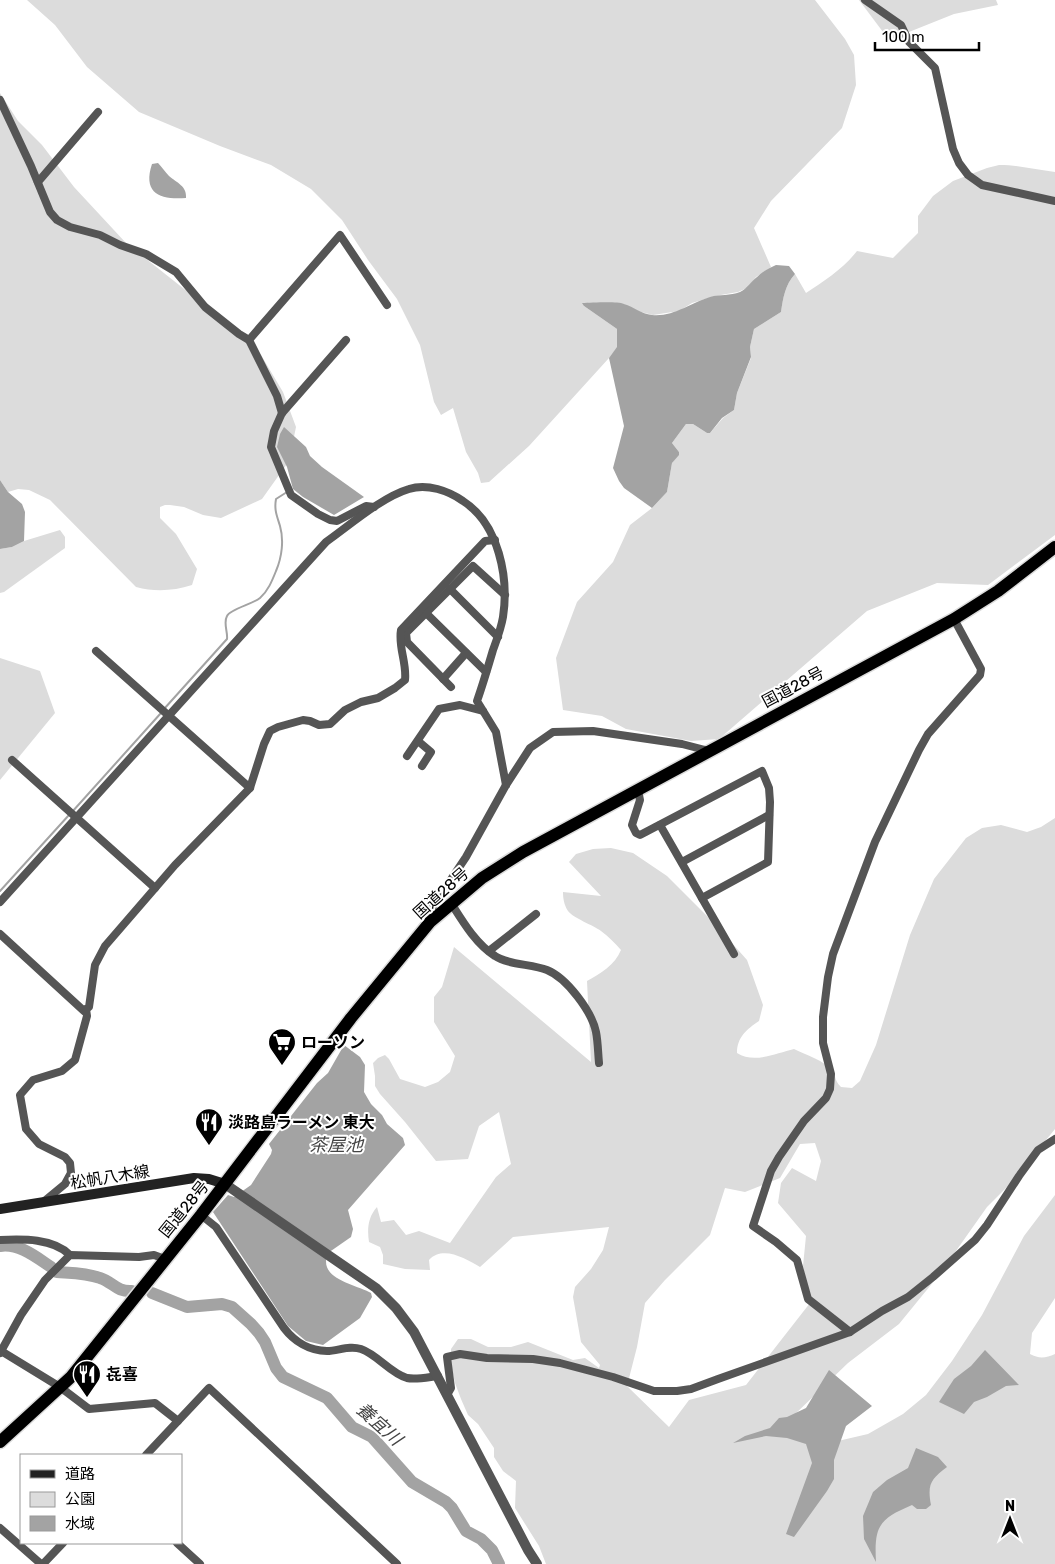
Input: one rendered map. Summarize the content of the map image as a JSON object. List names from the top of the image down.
{
  "streets": {
    "highway": ["国道28号"],
    "main road": ["松帆八木線"]
  },
  "crossings": [
    ["国道28号", "松帆八木線"]
  ],
  "water": ["茶屋池", "養宜川"],
  "places": {
    "supermarket": ["ローソン"],
    "restaurant": ["淡路島ラーメン 東大", "㐂喜"]
  },
  "legend": ["道路", "公園", "水域"],
  "scale_bar": "100 m",
  "north": "top"
}
